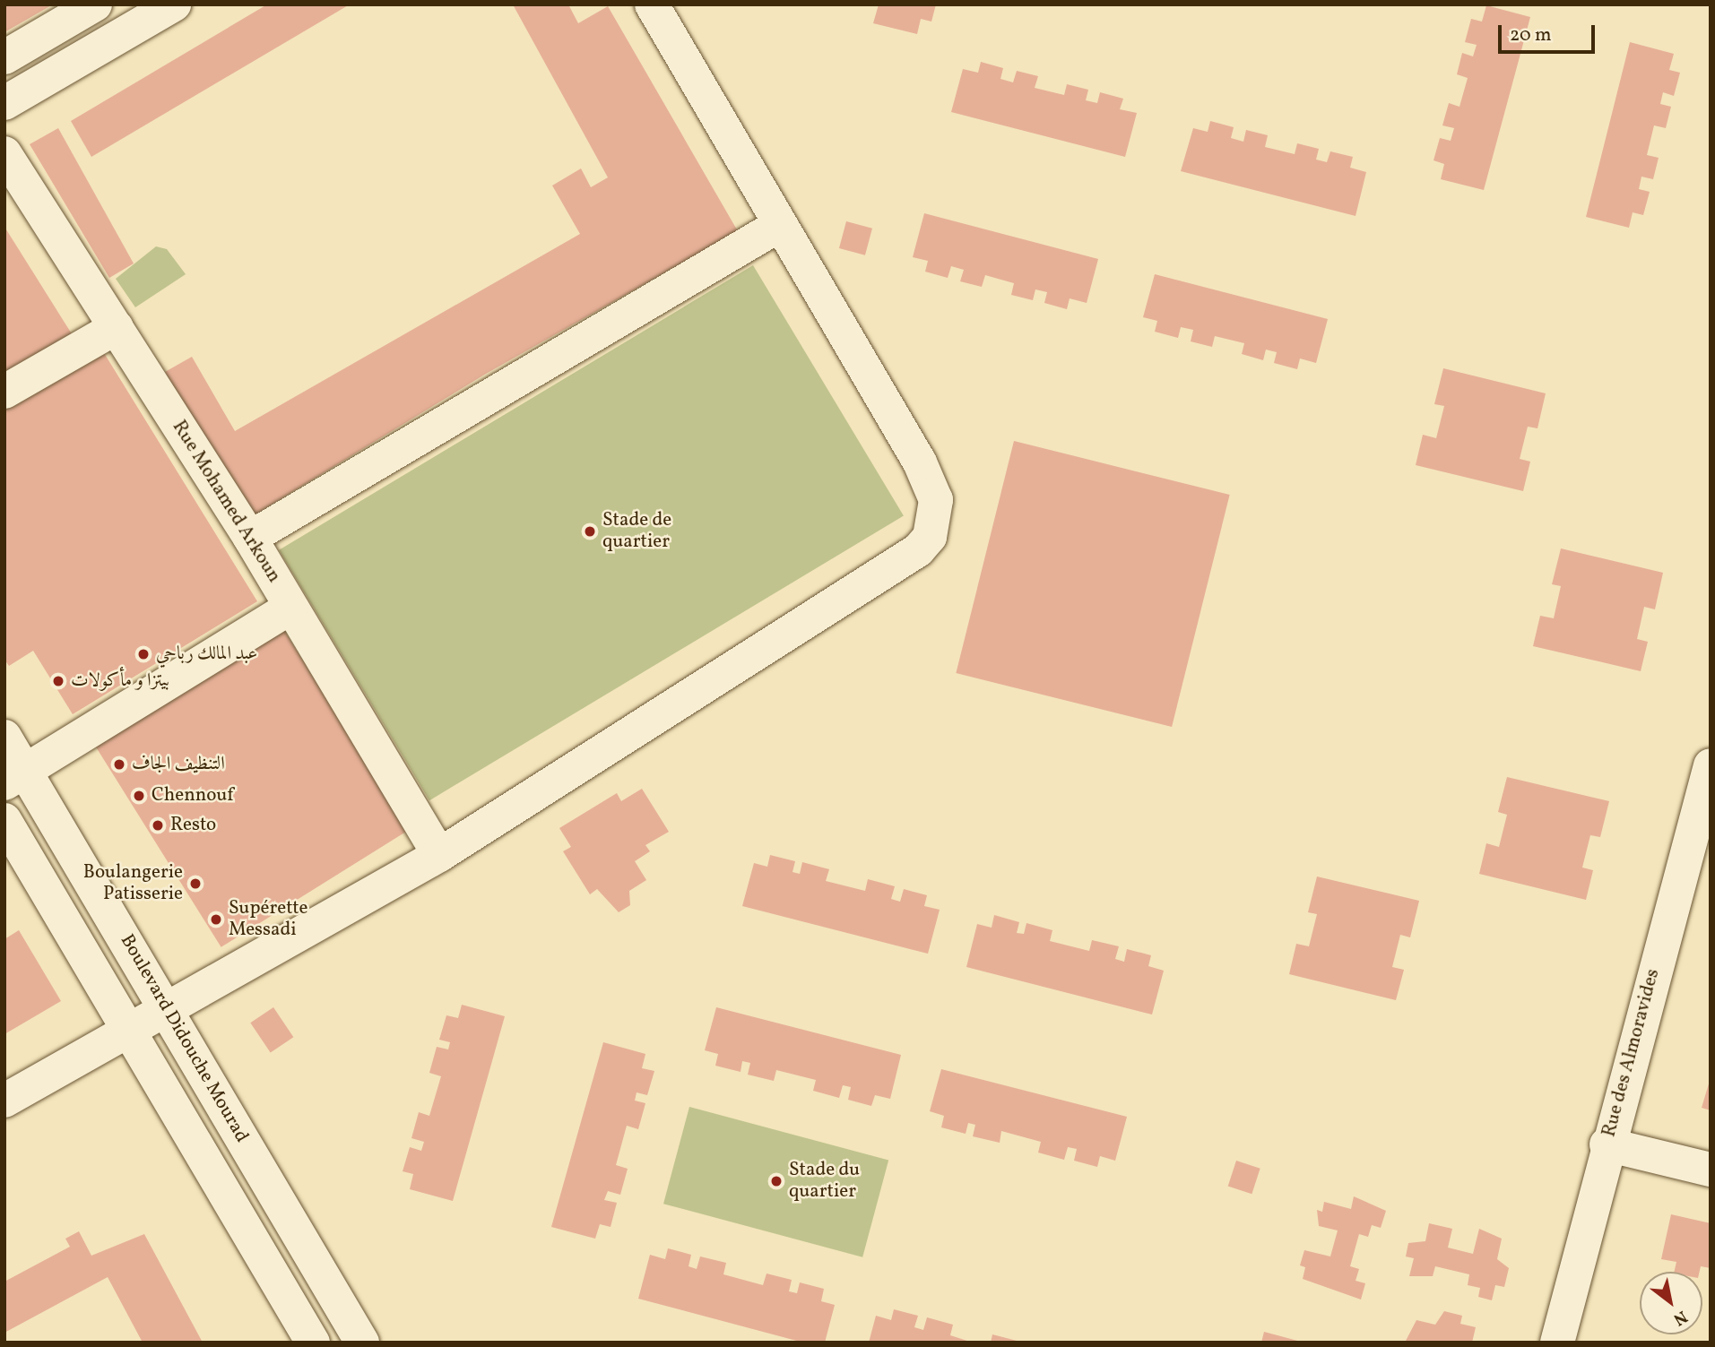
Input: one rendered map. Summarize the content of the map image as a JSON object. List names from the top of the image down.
{
  "streets": {
    "street": ["Rue Mohamed Arkoun", "Boulevard Didouche Mourad", "Rue des Almoravides"]
  },
  "places": [
    "Stade de quartier",
    "عبد المالك رباحي",
    "بيتزا و مأكولات",
    "التنظيف الجاف",
    "Chennouf",
    "Resto",
    "Boulangerie Patisserie",
    "Supérette Messadi",
    "Stade du quartier"
  ],
  "scale_bar": "20 m",
  "north": "bottom right"
}
